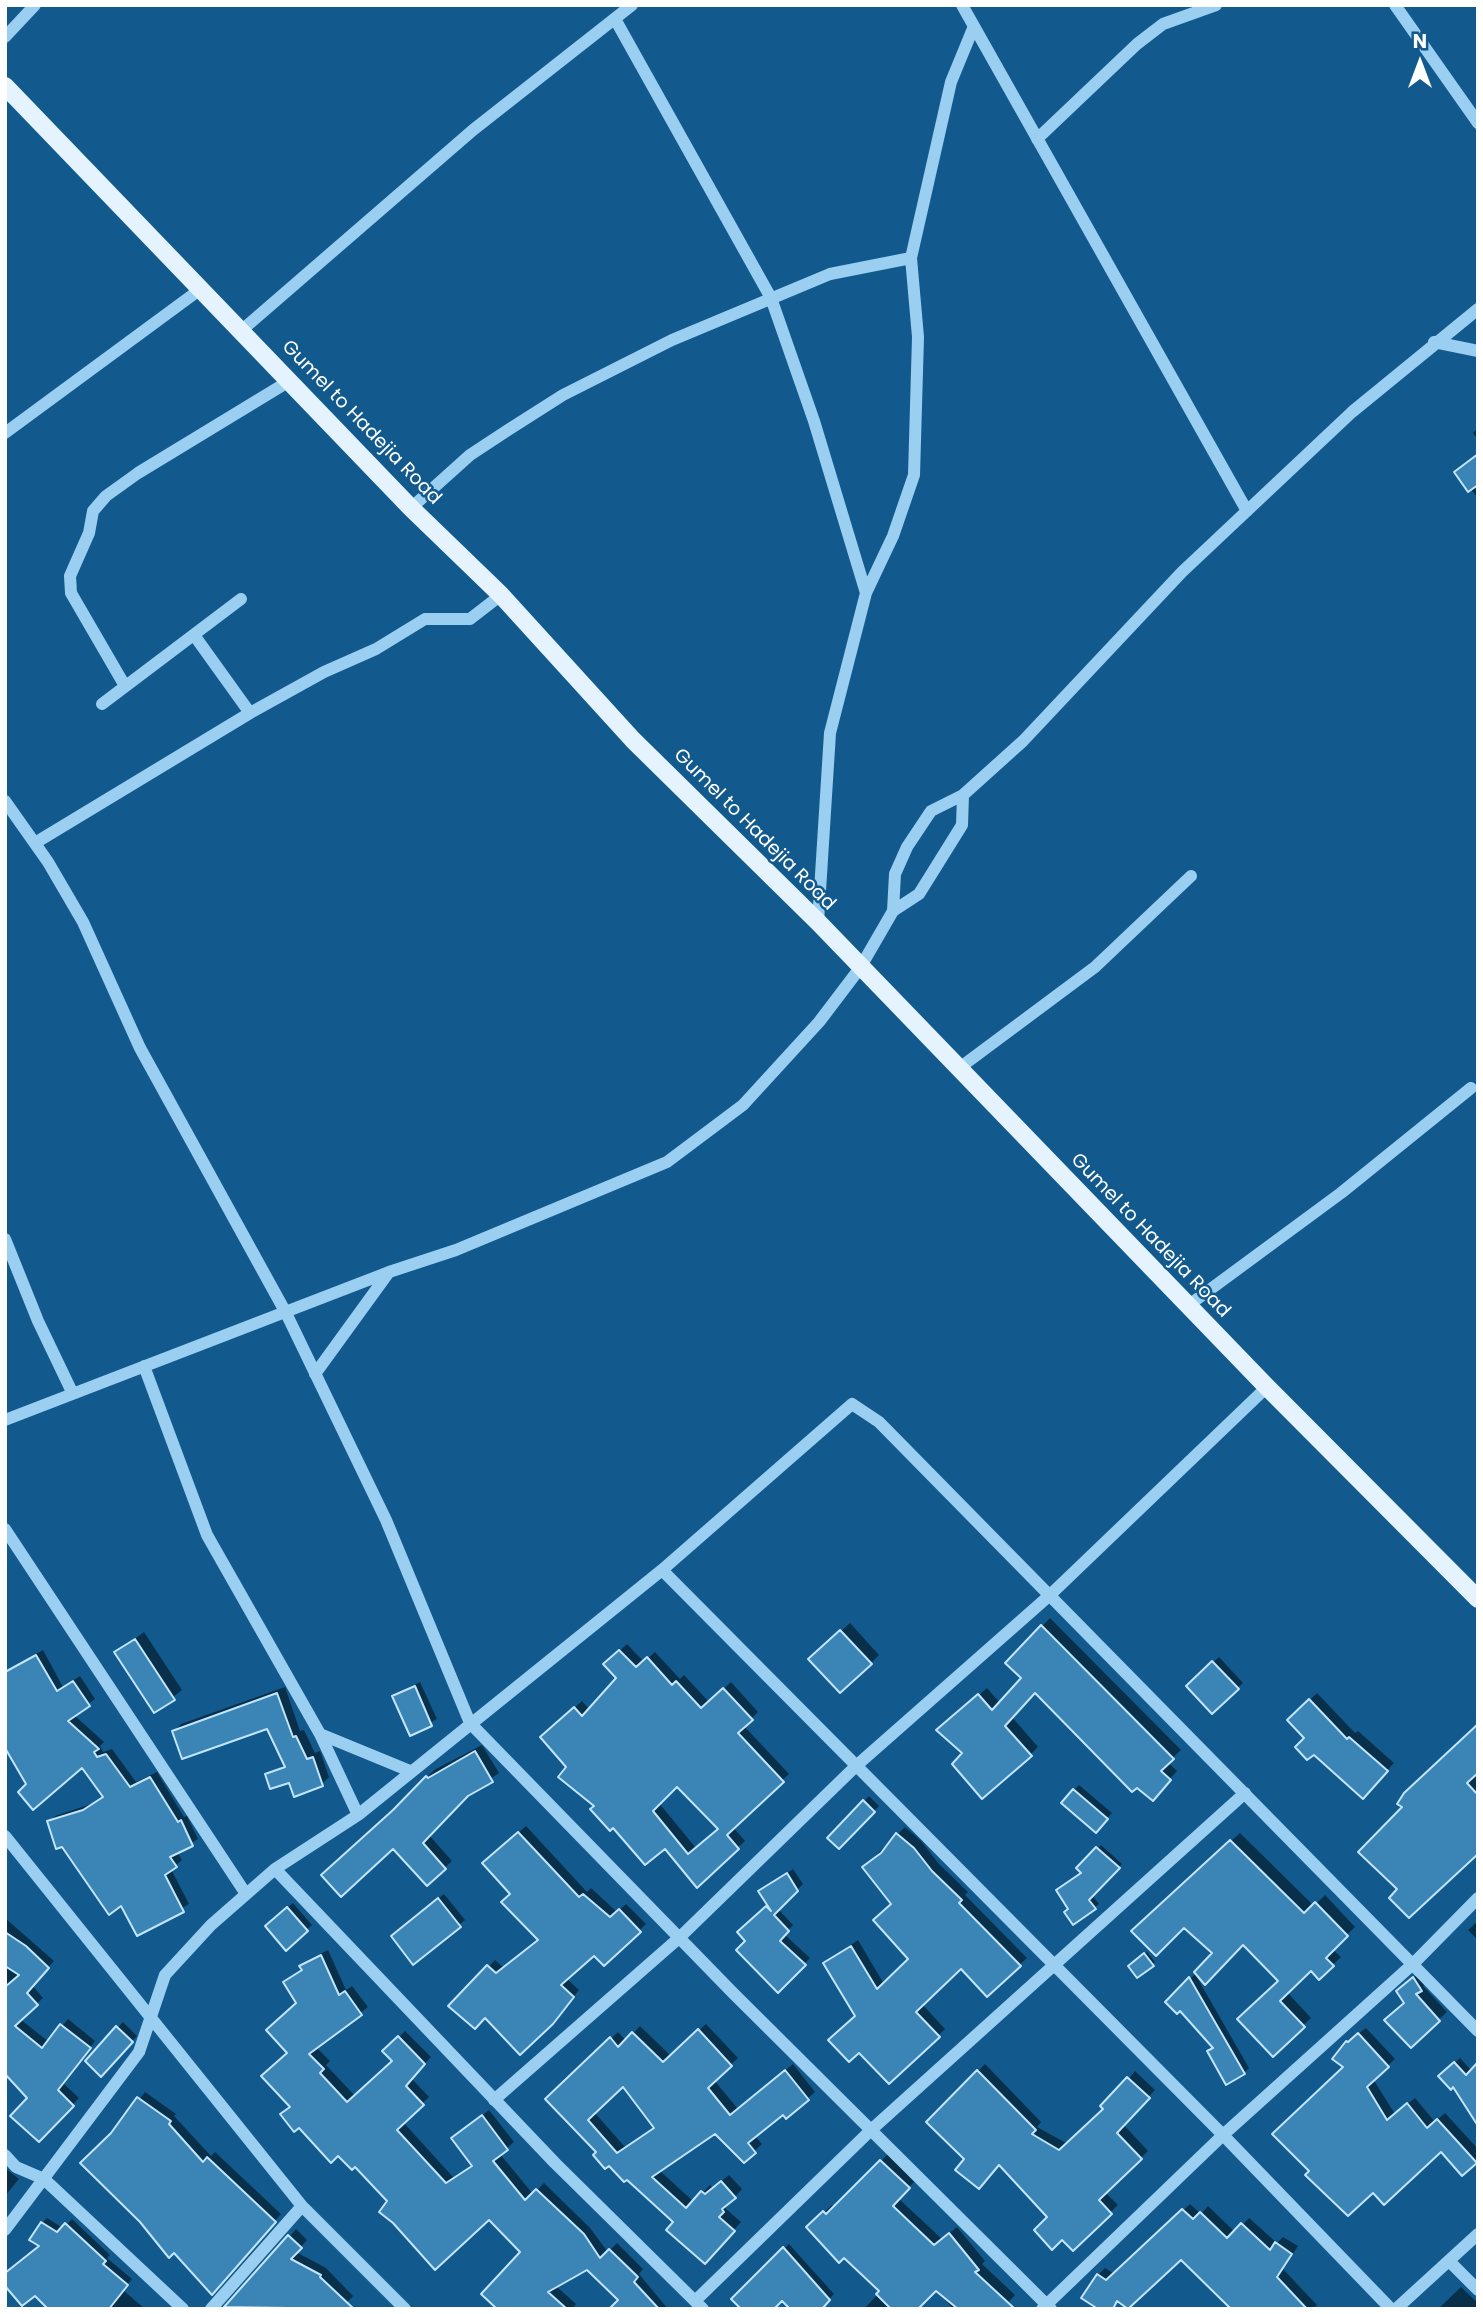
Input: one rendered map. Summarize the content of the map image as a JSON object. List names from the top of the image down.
{
  "streets": {
    "main road": ["Gumel to Hadejia Road"]
  },
  "north": "top"
}
